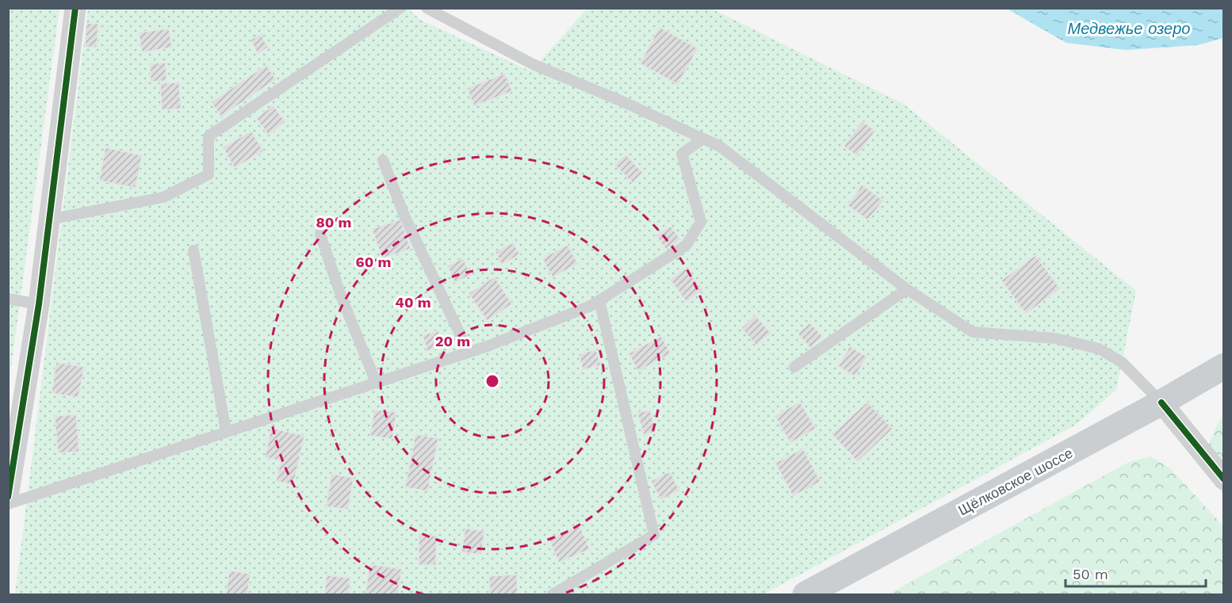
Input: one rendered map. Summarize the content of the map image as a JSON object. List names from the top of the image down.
{
  "streets": {
    "main road": ["Щёлковское шоссе"]
  },
  "water": ["Медвежье озеро"],
  "scale_bar": "50 m",
  "rings": [
    "80 m",
    "60 m",
    "40 m",
    "20 m"
  ]
}
